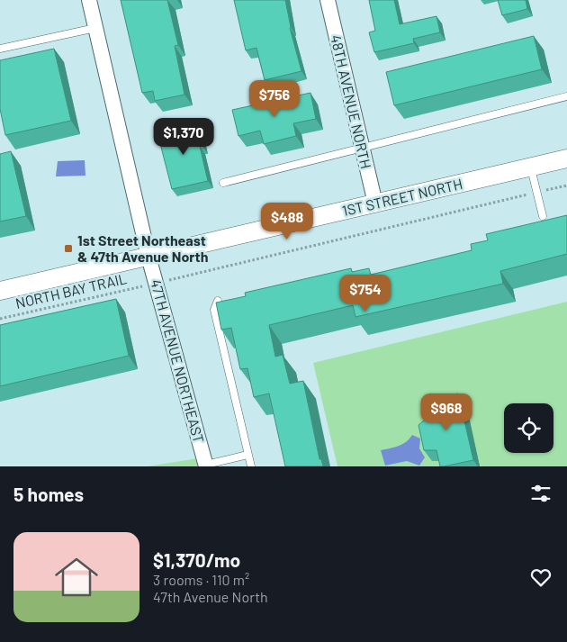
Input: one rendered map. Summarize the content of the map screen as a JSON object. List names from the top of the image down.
{
  "streets": {
    "street": ["48TH AVENUE NORTH", "1ST STREET NORTH", "47TH AVENUE NORTHEAST"],
    "path": ["NORTH BAY TRAIL"]
  },
  "crossings": [
    ["48TH AVENUE NORTH", "1ST STREET NORTH"],
    ["1ST STREET NORTH", "47TH AVENUE NORTHEAST"],
    ["NORTH BAY TRAIL", "47TH AVENUE NORTHEAST"]
  ],
  "places": {
    "transit": ["1st Street Northeast & 47th Avenue North"]
  },
  "page": {
    "price": [
      "$756",
      "$1,370",
      "$488",
      "$754",
      "$968"
    ],
    "heading": "5 homes",
    "list": [
      {
        "name": "$1,370/mo",
        "note": "3 rooms · 110 m² · 47th Avenue North"
      }
    ]
  }
}
